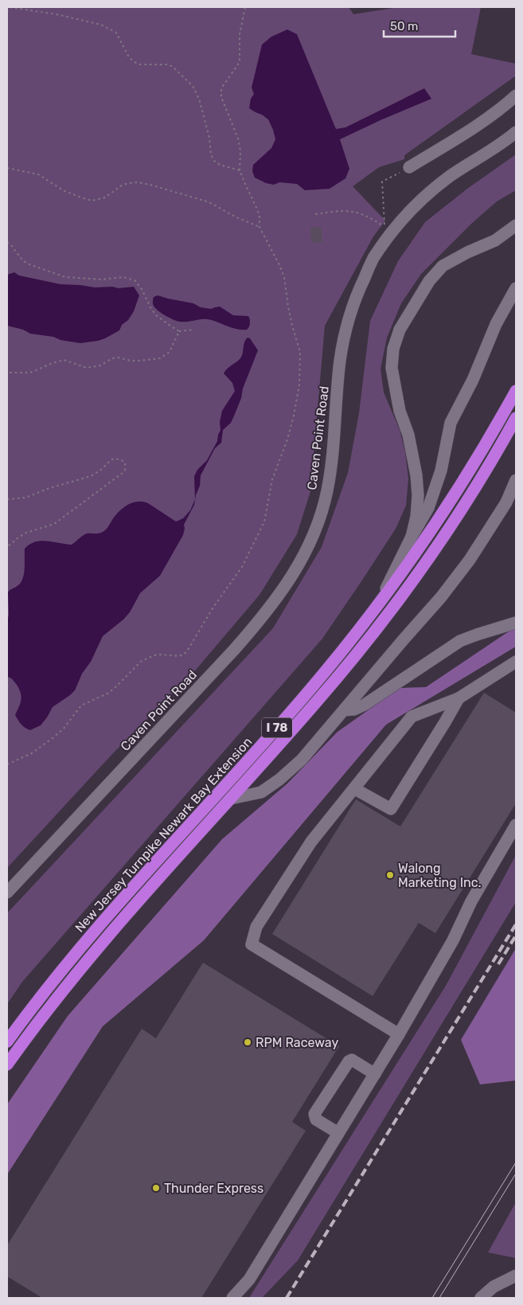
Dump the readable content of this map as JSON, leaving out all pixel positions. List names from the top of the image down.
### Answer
{
  "streets": {
    "highway": ["I 78", "New Jersey Turnpike Newark Bay Extension"],
    "street": ["Caven Point Road"]
  },
  "places": ["Walong Marketing Inc.", "RPM Raceway", "Thunder Express"],
  "scale_bar": "50 m"
}
